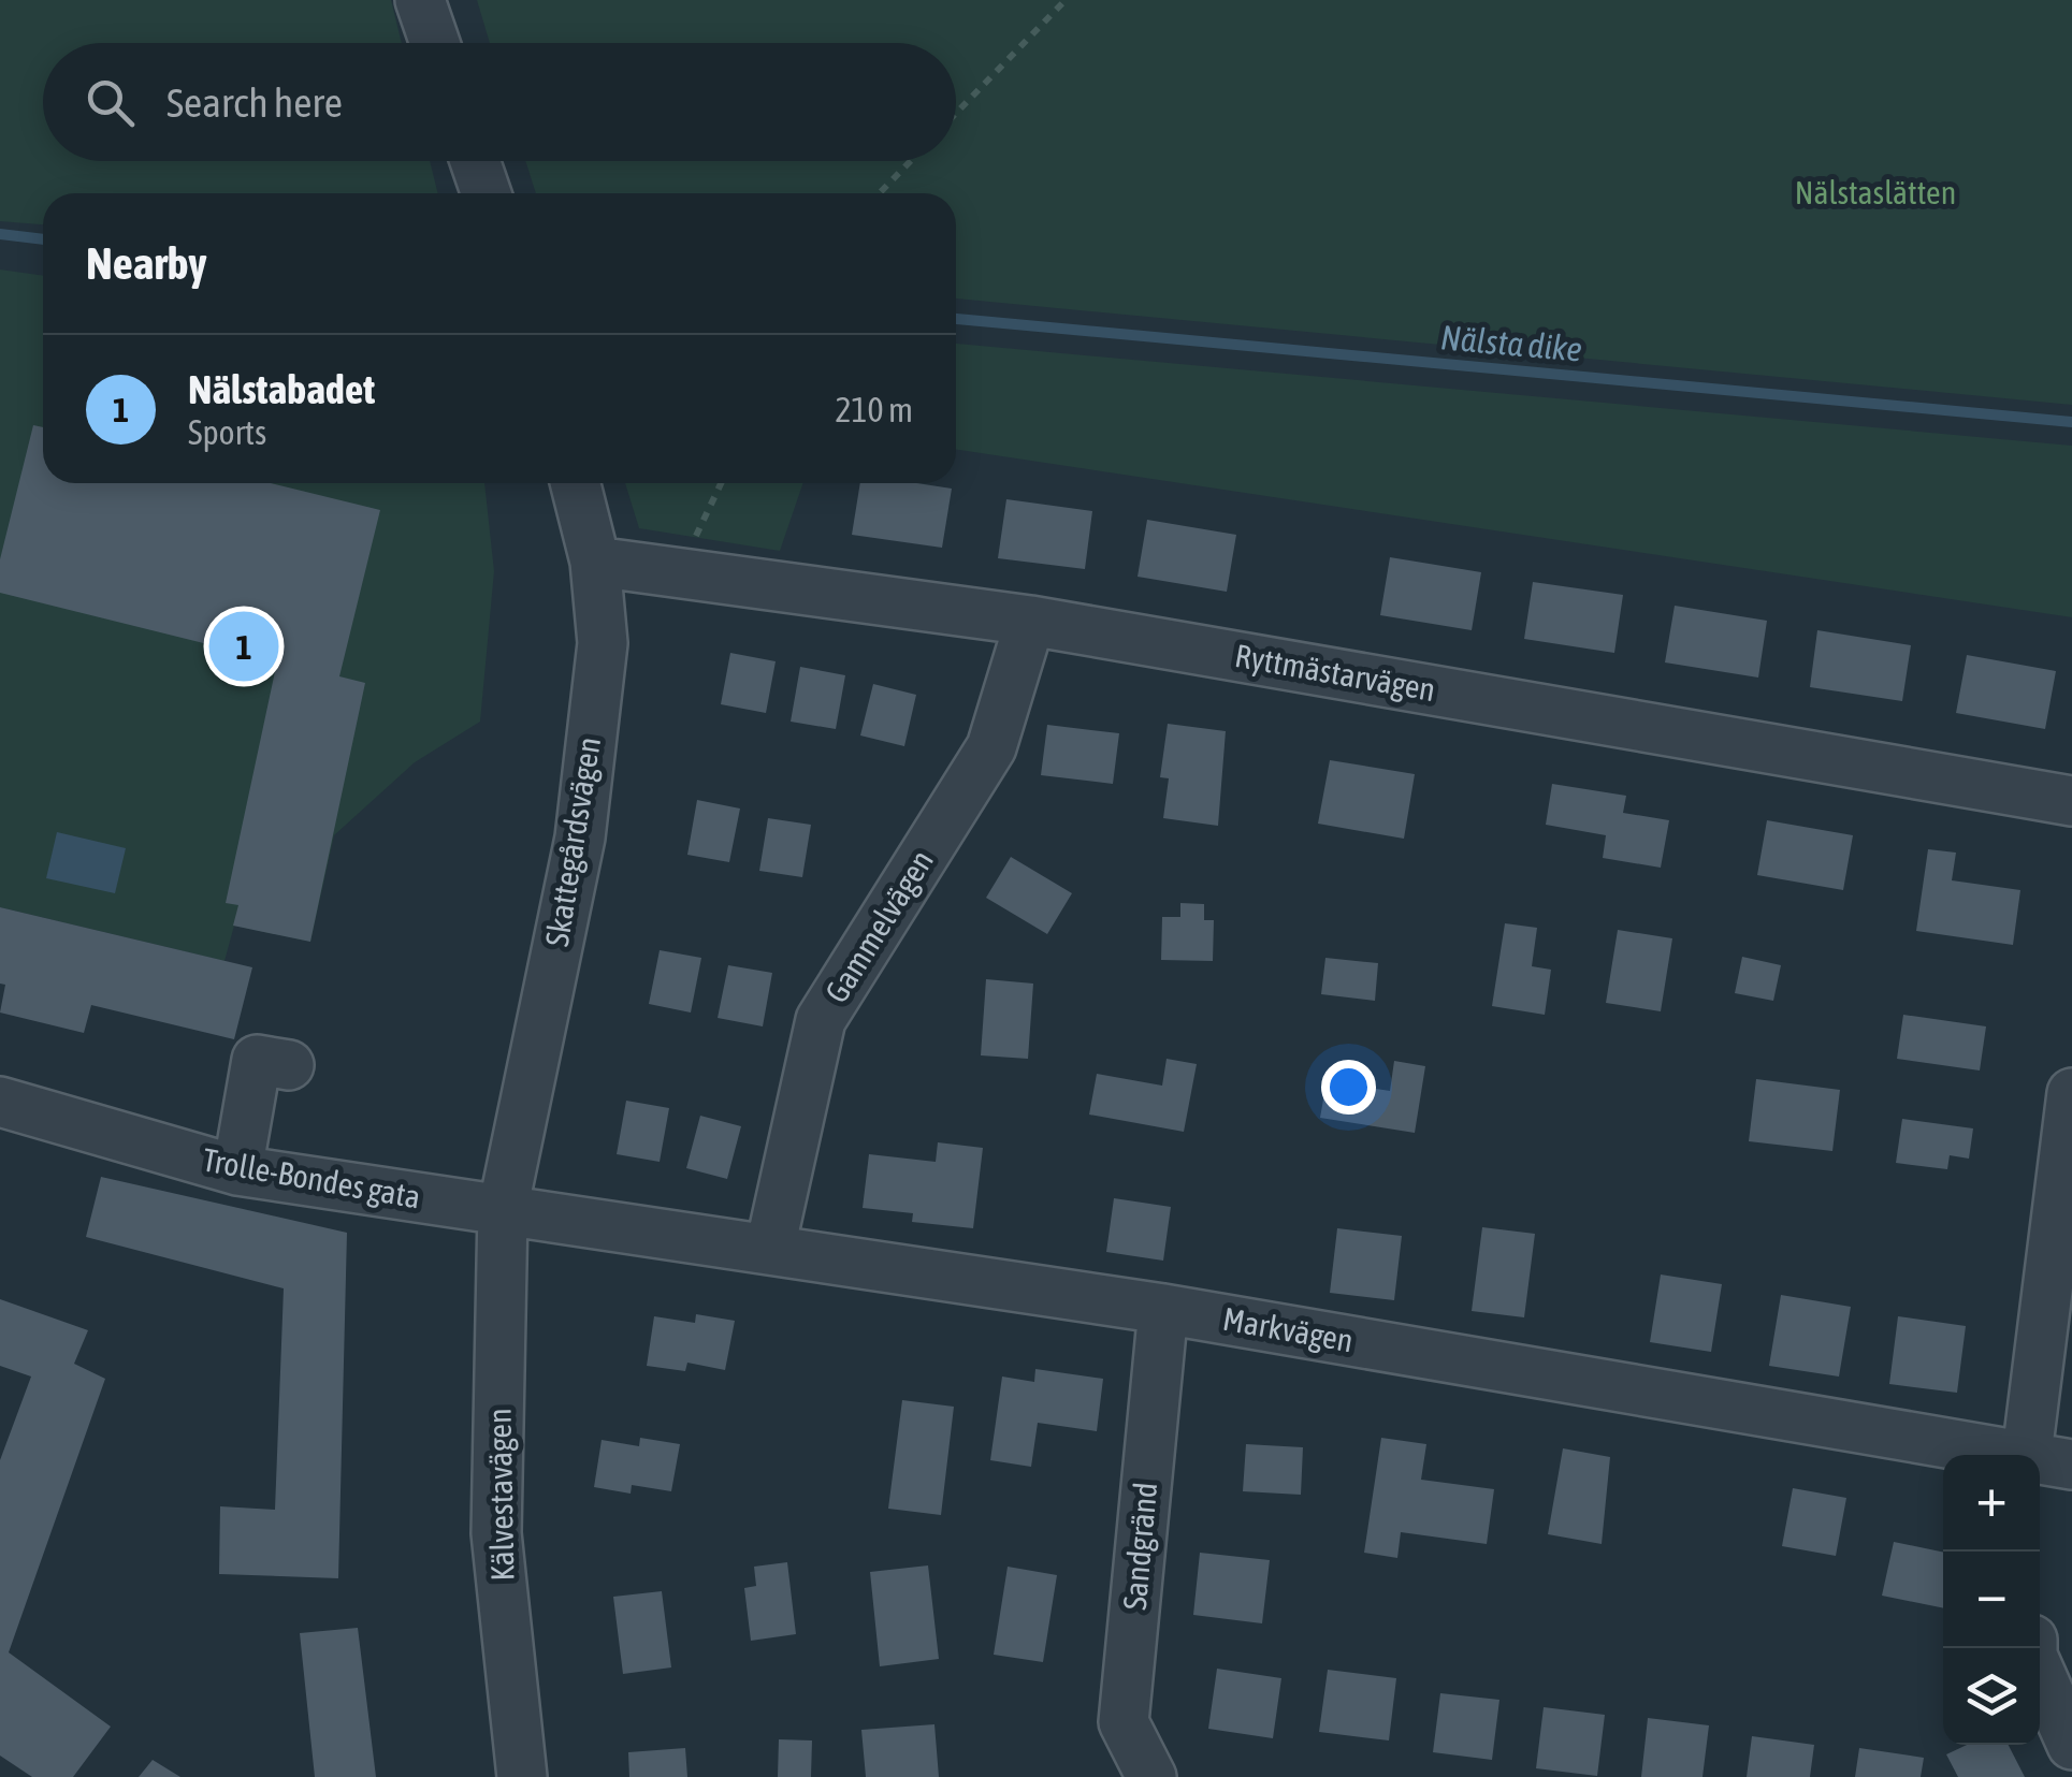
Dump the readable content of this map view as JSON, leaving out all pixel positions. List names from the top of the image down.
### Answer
{
  "streets": {
    "street": [
      "Ryttmästarvägen",
      "Skattegårdsvägen",
      "Gammelvägen",
      "Trolle-Bondes gata",
      "Markvägen",
      "Kälvestavägen",
      "Sandgränd"
    ]
  },
  "crossings": [
    ["Ryttmästarvägen", "Skattegårdsvägen"],
    ["Ryttmästarvägen", "Gammelvägen"],
    ["Skattegårdsvägen", "Trolle-Bondes gata"],
    ["Skattegårdsvägen", "Markvägen"],
    ["Skattegårdsvägen", "Kälvestavägen"],
    ["Gammelvägen", "Markvägen"],
    ["Trolle-Bondes gata", "Markvägen"],
    ["Trolle-Bondes gata", "Kälvestavägen"],
    ["Markvägen", "Kälvestavägen"],
    ["Markvägen", "Sandgränd"]
  ],
  "water": ["Nälsta dike"],
  "parks": ["Nälstaslätten"],
  "page": {
    "search": "Search here",
    "heading": "Nearby",
    "list": [
      {
        "mark": "1",
        "name": "Nälstabadet",
        "note": "Sports",
        "value": "210 m"
      }
    ],
    "pins": "1",
    "map_buttons": ["+", "−"]
  }
}
